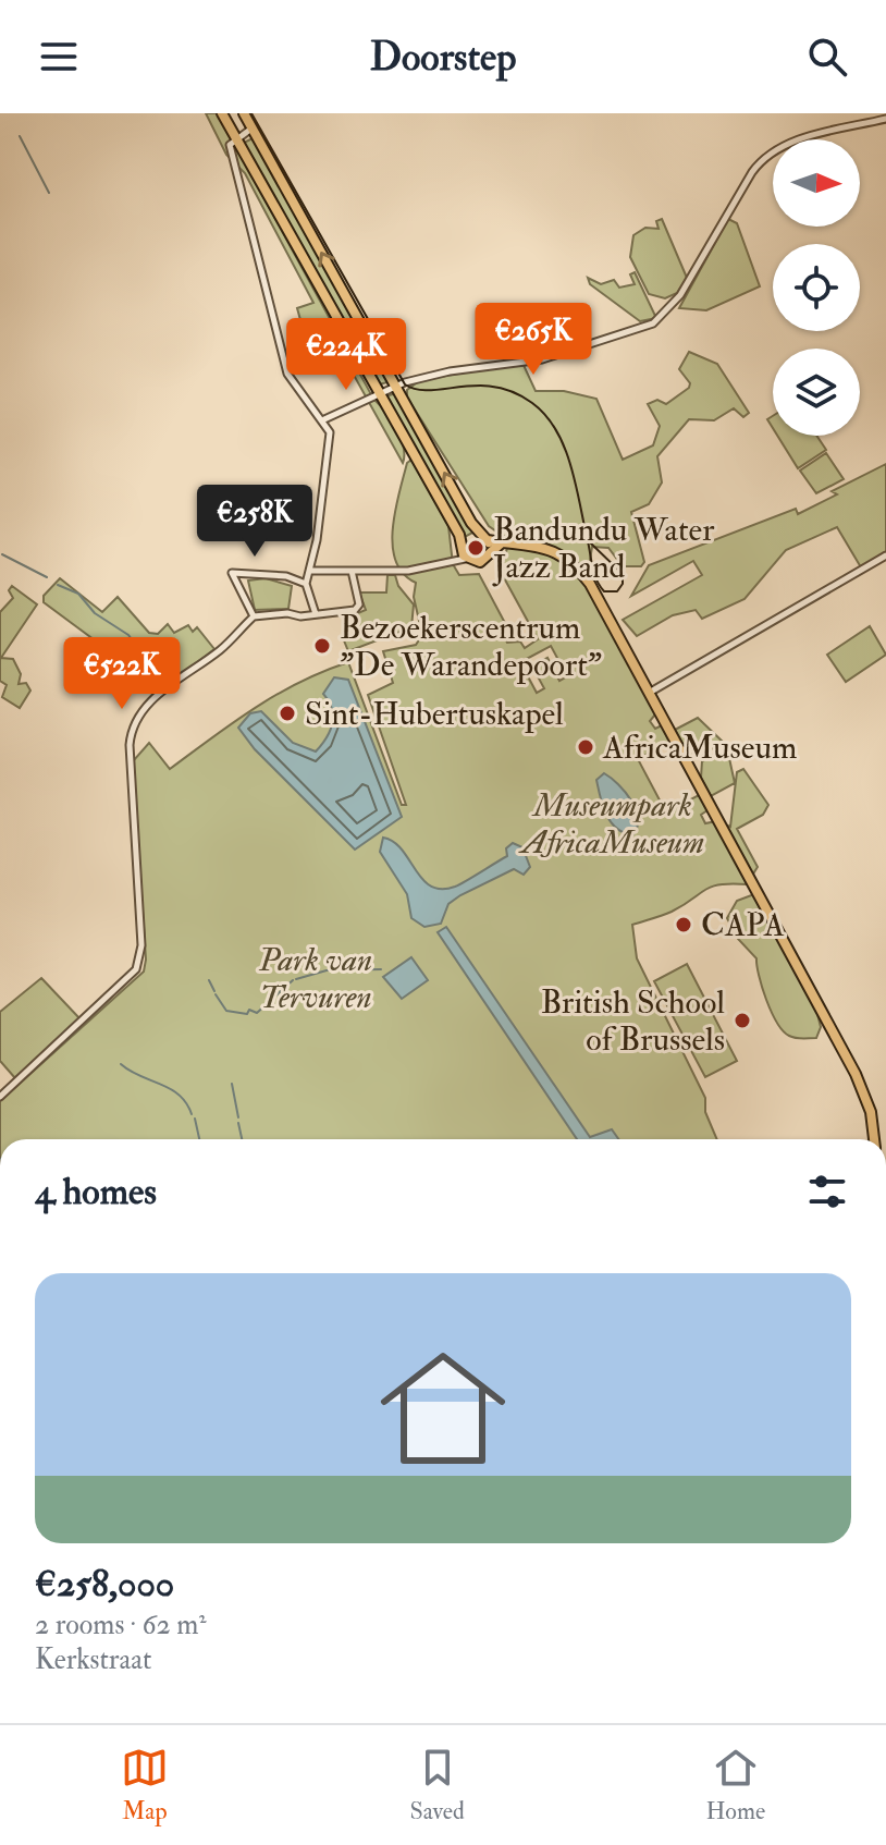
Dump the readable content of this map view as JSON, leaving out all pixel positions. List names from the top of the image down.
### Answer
{
  "parks": ["Museumpark AfricaMuseum", "Park van Tervuren"],
  "places": [
    "Bandundu Water Jazz Band",
    "Bezoekerscentrum \"De Warandepoort\"",
    "Sint-Hubertuskapel",
    "AfricaMuseum",
    "CAPA",
    "British School of Brussels"
  ],
  "north": "right",
  "page": {
    "header": "Doorstep",
    "price": [
      "€265K",
      "€224K",
      "€258K",
      "€522K"
    ],
    "heading": "4 homes",
    "list": [
      {
        "name": "€258,000",
        "note": "2 rooms · 62 m² · Kerkstraat"
      }
    ],
    "tabs": ["Map", "Saved", "Home"]
  }
}
